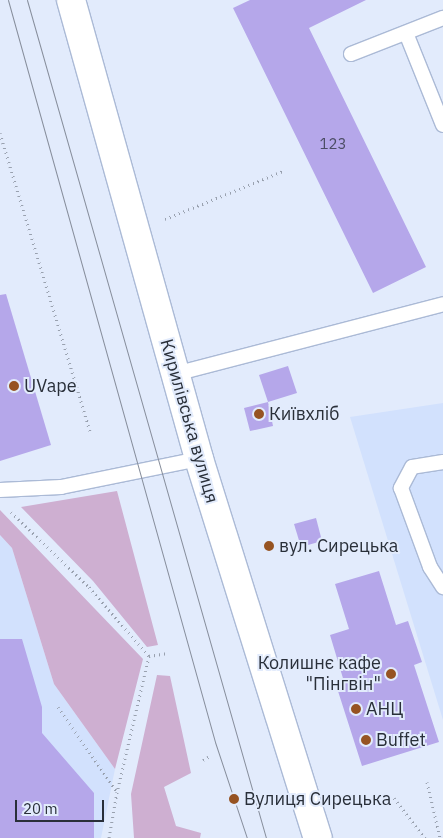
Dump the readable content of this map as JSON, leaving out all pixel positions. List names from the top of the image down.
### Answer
{
  "streets": {
    "main road": ["Кирилівська вулиця"]
  },
  "places": [
    "UVape",
    "Київхліб",
    "вул. Сирецька",
    "Колишнє кафе \"Пінгвін\"",
    "АНЦ",
    "Buffet",
    "Вулиця Сирецька"
  ],
  "house_numbers": ["123"],
  "scale_bar": "20 m"
}
